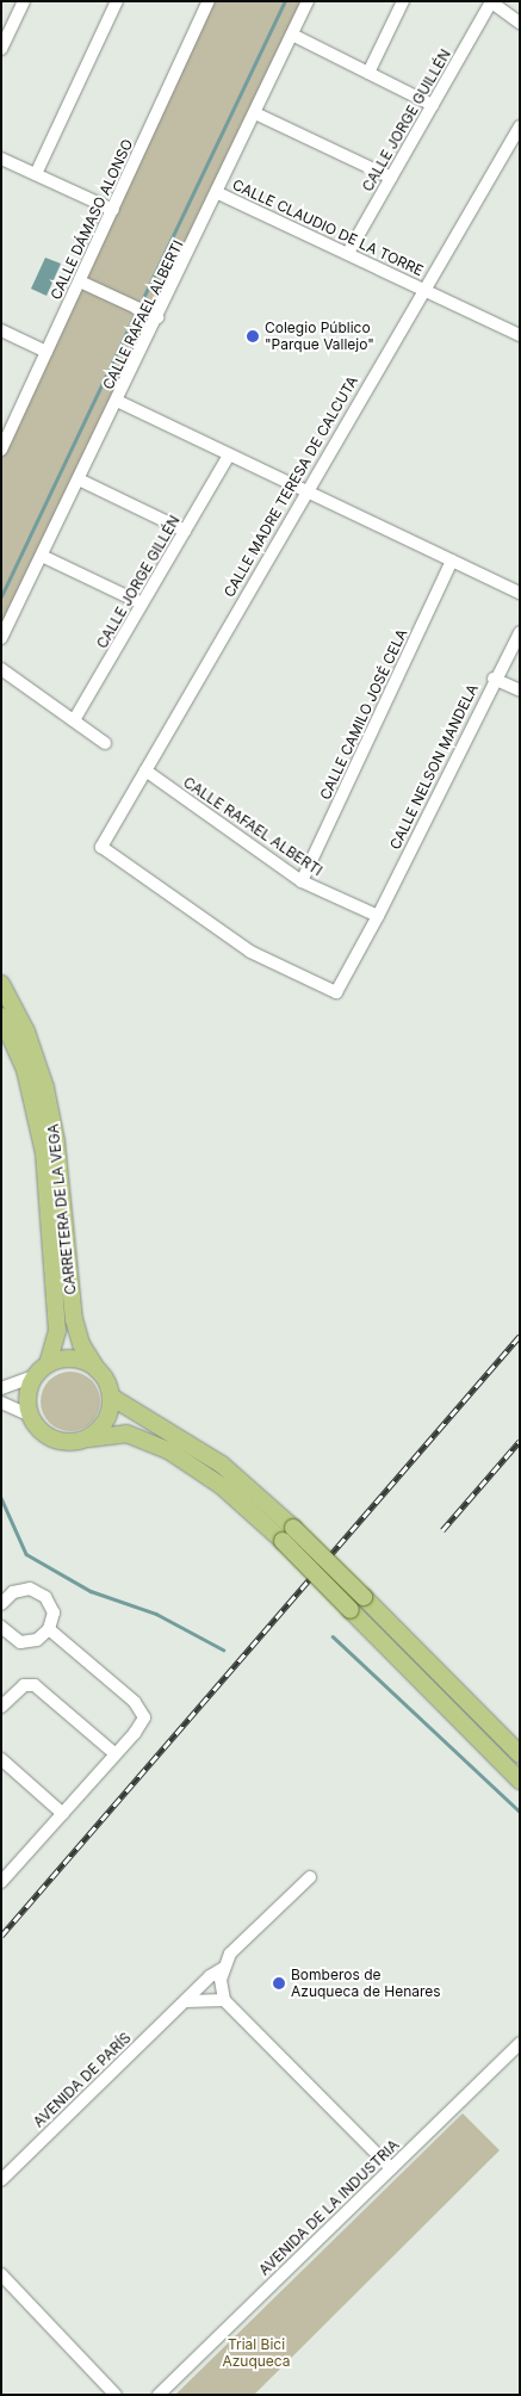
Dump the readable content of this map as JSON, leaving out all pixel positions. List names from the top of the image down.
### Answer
{
  "streets": {
    "main road": ["CARRETERA DE LA VEGA"],
    "street": [
      "CALLE JORGE GUILLÉN",
      "CALLE DÁMASO ALONSO",
      "CALLE CLAUDIO DE LA TORRE",
      "CALLE RAFAEL ALBERTI",
      "CALLE MADRE TERESA DE CALCUTA",
      "CALLE JORGE GILLÉN",
      "CALLE CAMILO JOSÉ CELA",
      "CALLE NELSON MANDELA",
      "AVENIDA DE PARÍS",
      "AVENIDA DE LA INDUSTRIA"
    ]
  },
  "crossings": [
    ["CALLE JORGE GUILLÉN", "CALLE CLAUDIO DE LA TORRE"],
    ["CALLE CLAUDIO DE LA TORRE", "CALLE RAFAEL ALBERTI"],
    ["CALLE CLAUDIO DE LA TORRE", "CALLE MADRE TERESA DE CALCUTA"],
    ["CALLE RAFAEL ALBERTI", "CALLE MADRE TERESA DE CALCUTA"],
    ["CALLE RAFAEL ALBERTI", "CALLE CAMILO JOSÉ CELA"],
    ["CALLE RAFAEL ALBERTI", "CALLE NELSON MANDELA"],
    ["CALLE MADRE TERESA DE CALCUTA", "CALLE NELSON MANDELA"]
  ],
  "parks": ["Trial Bici Azuqueca"],
  "places": ["Colegio Público \"Parque Vallejo\"", "Bomberos de Azuqueca de Henares"]
}
